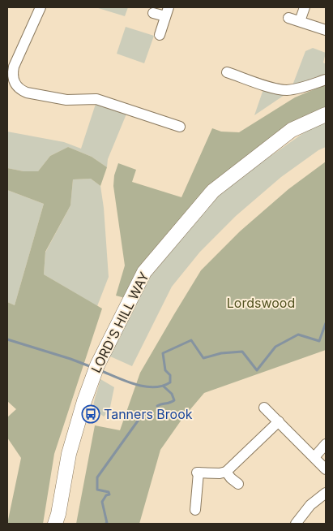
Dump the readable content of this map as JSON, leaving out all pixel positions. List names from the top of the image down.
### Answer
{
  "streets": {
    "street": ["LORD'S HILL WAY"]
  },
  "parks": ["Lordswood"],
  "places": {
    "bus stop": ["Tanners Brook"]
  }
}
